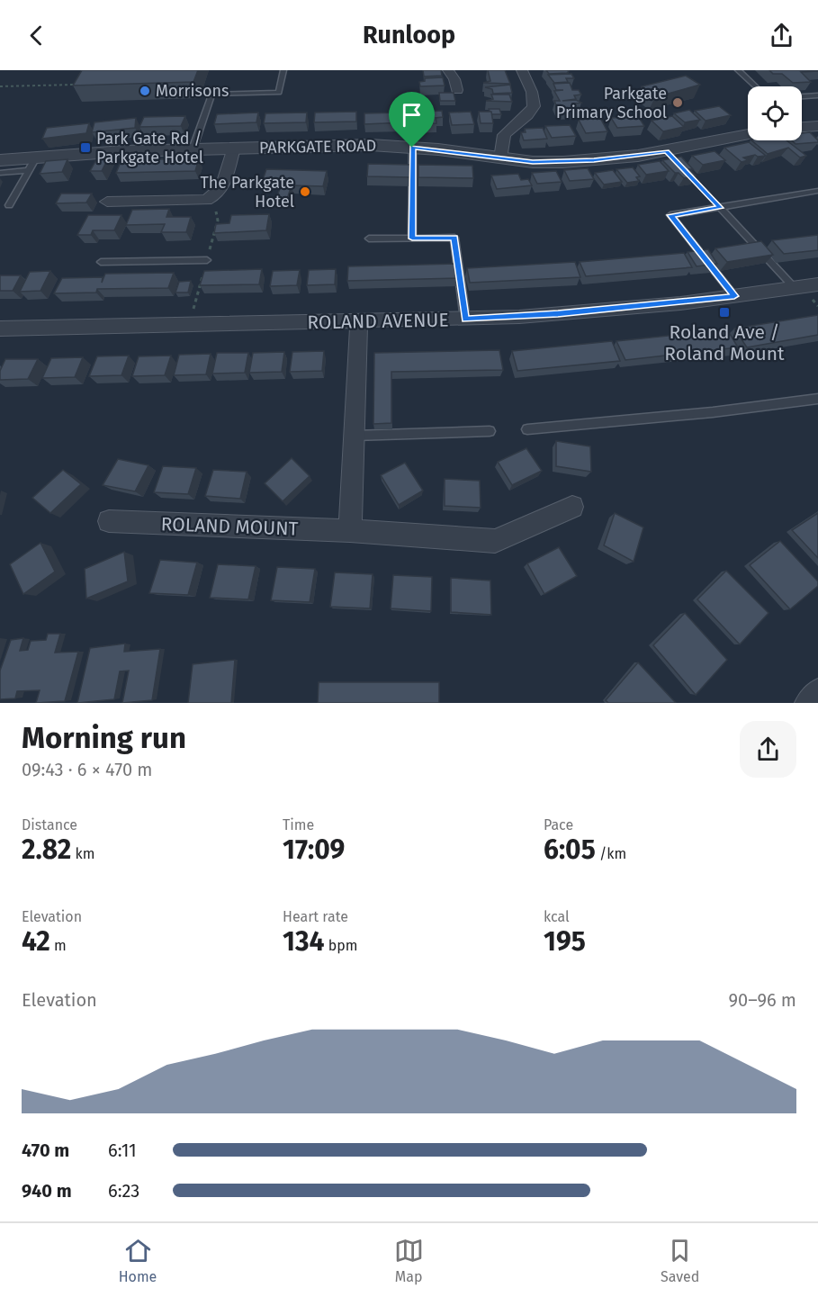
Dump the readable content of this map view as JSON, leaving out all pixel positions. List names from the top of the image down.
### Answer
{
  "streets": {
    "street": ["PARKGATE ROAD", "ROLAND AVENUE", "ROLAND MOUNT"]
  },
  "places": {
    "other": ["Morrisons", "Parkgate Primary School", "The Parkgate Hotel"],
    "transit": ["Park Gate Rd / Parkgate Hotel", "Roland Ave / Roland Mount"]
  },
  "page": {
    "header": "Runloop",
    "heading": ["Morning run", "09:43 · 6 × 470 m"],
    "stats": [
      ["Distance", "2.82 km"],
      ["Time", "17:09"],
      ["Pace", "6:05 /km"],
      ["Elevation", "42 m"],
      ["Heart rate", "134 bpm"],
      ["kcal", "195"]
    ],
    "chart": ["Elevation", "90–96 m"],
    "list": [
      {
        "name": "470 m",
        "note": "6:11"
      },
      {
        "name": "940 m",
        "note": "6:23"
      }
    ],
    "tabs": ["Home", "Map", "Saved"]
  }
}
